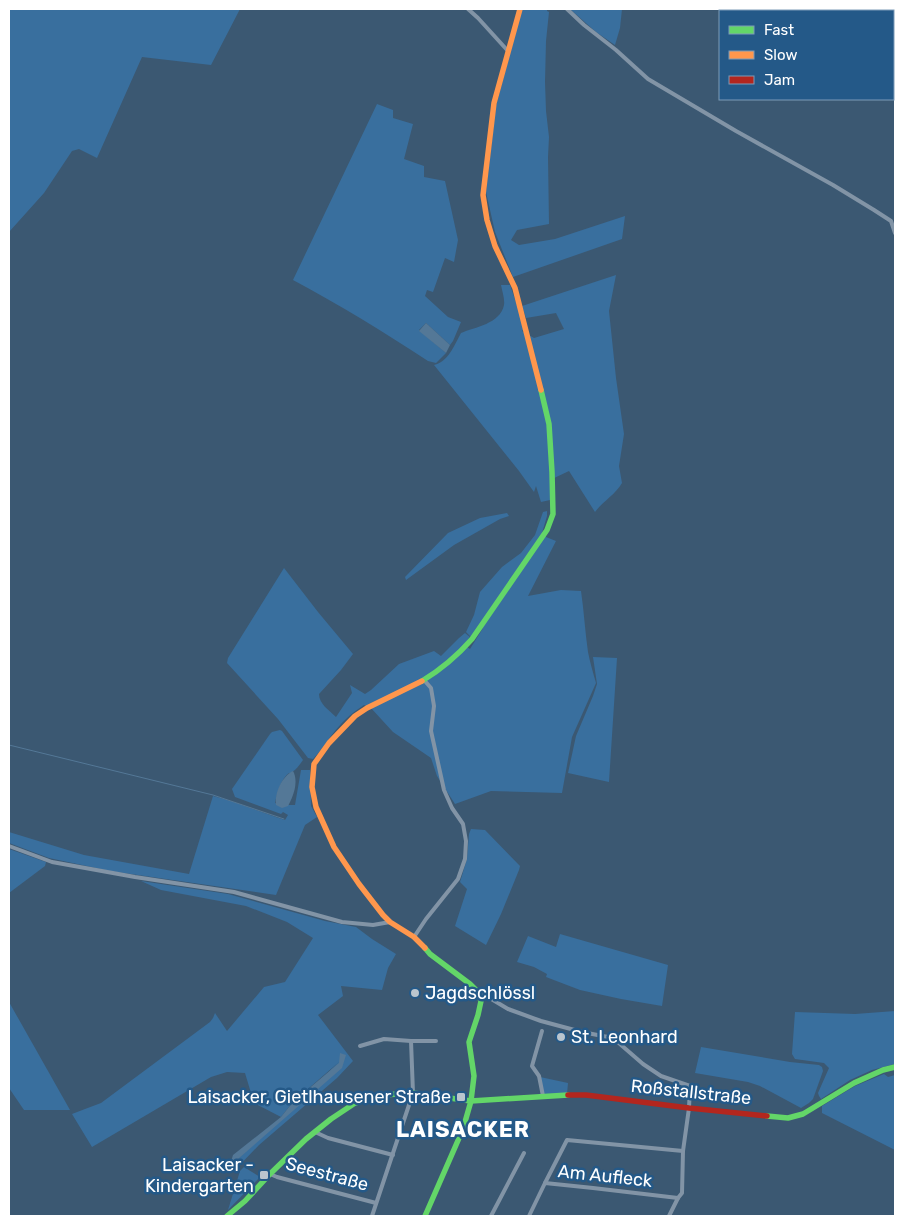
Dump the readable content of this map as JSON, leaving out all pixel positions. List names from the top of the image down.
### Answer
{
  "streets": {
    "street": ["Roßstallstraße", "Seestraße", "Am Aufleck"]
  },
  "crossings": [
    ["Roßstallstraße", "Seestraße"]
  ],
  "districts": ["LAISACKER"],
  "places": {
    "other": ["Jagdschlössl", "St. Leonhard"],
    "transit": ["Laisacker, Gietlhausener Straße", "Laisacker - Kindergarten"]
  },
  "legend": ["Fast", "Slow", "Jam"]
}
